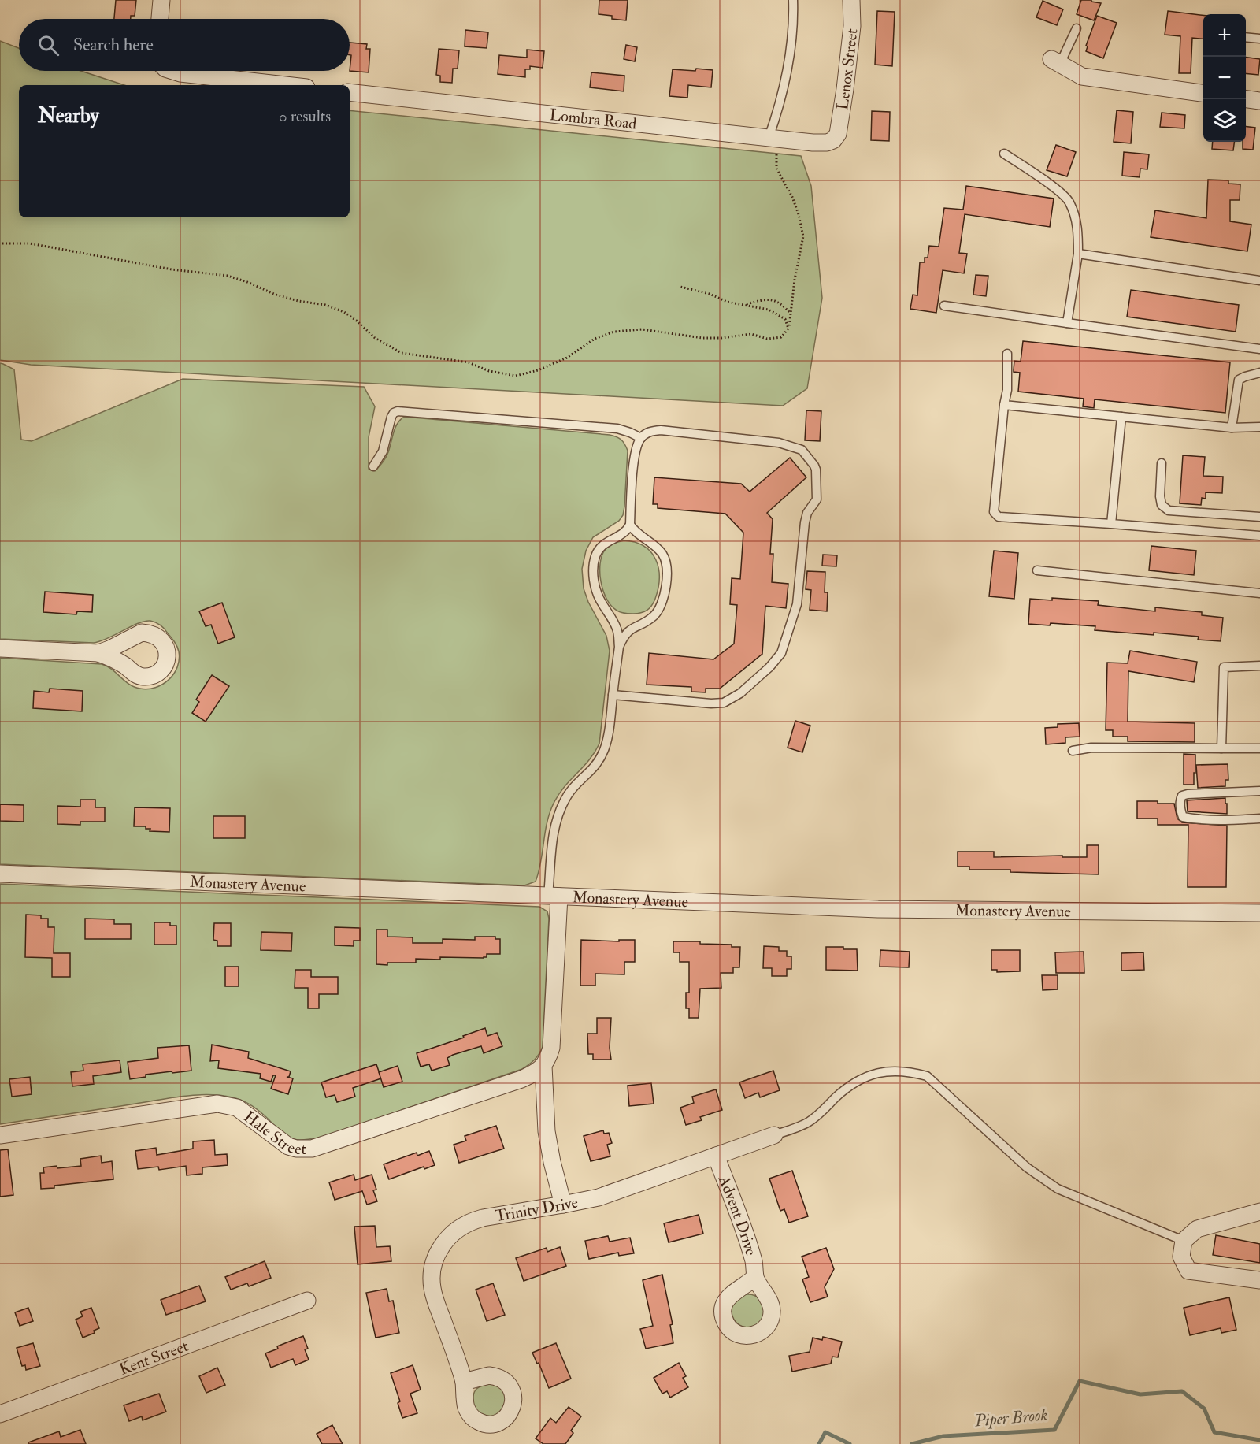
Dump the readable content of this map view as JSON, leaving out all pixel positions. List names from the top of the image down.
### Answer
{
  "streets": {
    "street": [
      "Lenox Street",
      "Lombra Road",
      "Monastery Avenue",
      "Hale Street",
      "Trinity Drive",
      "Advent Drive",
      "Kent Street"
    ]
  },
  "crossings": [
    ["Lenox Street", "Lombra Road"],
    ["Trinity Drive", "Advent Drive"]
  ],
  "water": ["Piper Brook"],
  "page": {
    "map_buttons": ["+", "−"],
    "search": "Search here",
    "heading": ["Nearby", "0 results"]
  }
}
